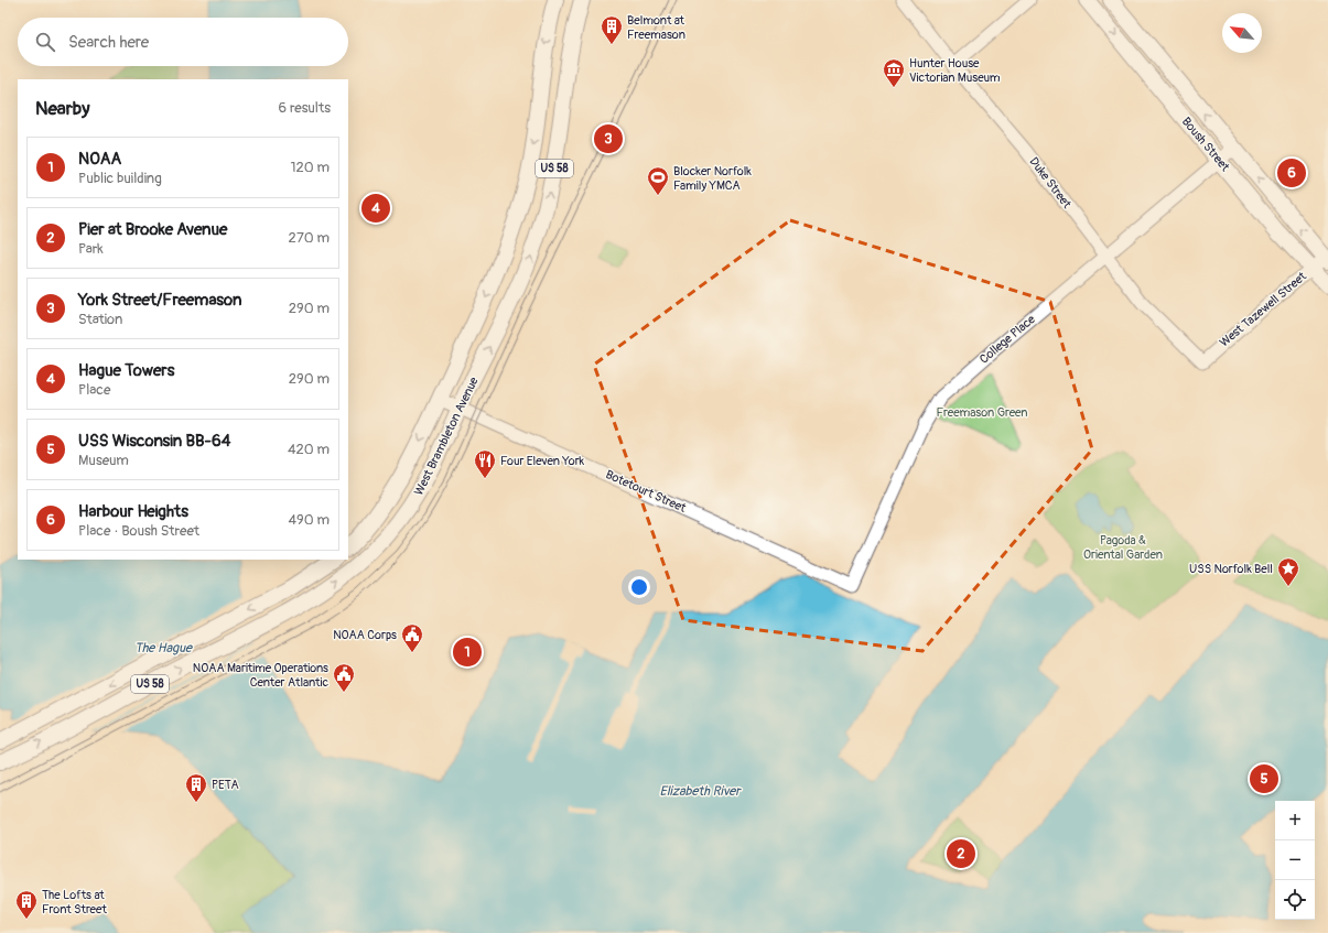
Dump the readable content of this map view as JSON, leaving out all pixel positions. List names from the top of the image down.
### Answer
{
  "streets": {
    "main road": ["Boush Street", "US 58", "West Brambleton Avenue"],
    "street": [
      "Duke Street",
      "West Tazewell Street",
      "College Place",
      "Botetourt Street"
    ]
  },
  "crossings": [
    ["Boush Street", "West Tazewell Street"],
    ["Boush Street", "College Place"],
    ["Duke Street", "West Tazewell Street"],
    ["Duke Street", "College Place"],
    ["College Place", "Botetourt Street"],
    ["West Brambleton Avenue", "Botetourt Street"]
  ],
  "water": ["The Hague", "Elizabeth River"],
  "parks": ["Freemason Green", "Pagoda & Oriental Garden"],
  "places": {
    "building": ["Belmont at Freemason", "PETA", "The Lofts at Front Street"],
    "museum": ["Hunter House Victorian Museum"],
    "sports": ["Blocker Norfolk Family YMCA"],
    "restaurant": ["Four Eleven York"],
    "place": ["USS Norfolk Bell"],
    "public building": ["NOAA Corps", "NOAA Maritime Operations Center Atlantic"]
  },
  "north": "top left",
  "page": {
    "search": "Search here",
    "heading": ["Nearby", "6 results"],
    "pins": [
      "3",
      "6",
      "4",
      "1",
      "5",
      "2"
    ],
    "list": [
      {
        "mark": "1",
        "name": "NOAA",
        "note": "Public building",
        "value": "120 m"
      },
      {
        "mark": "2",
        "name": "Pier at Brooke Avenue",
        "note": "Park",
        "value": "270 m"
      },
      {
        "mark": "3",
        "name": "York Street/Freemason",
        "note": "Station",
        "value": "290 m"
      },
      {
        "mark": "4",
        "name": "Hague Towers",
        "note": "Place",
        "value": "290 m"
      },
      {
        "mark": "5",
        "name": "USS Wisconsin BB-64",
        "note": "Museum",
        "value": "420 m"
      },
      {
        "mark": "6",
        "name": "Harbour Heights",
        "note": "Place · Boush Street",
        "value": "490 m"
      }
    ],
    "map_buttons": ["+", "−"]
  }
}
